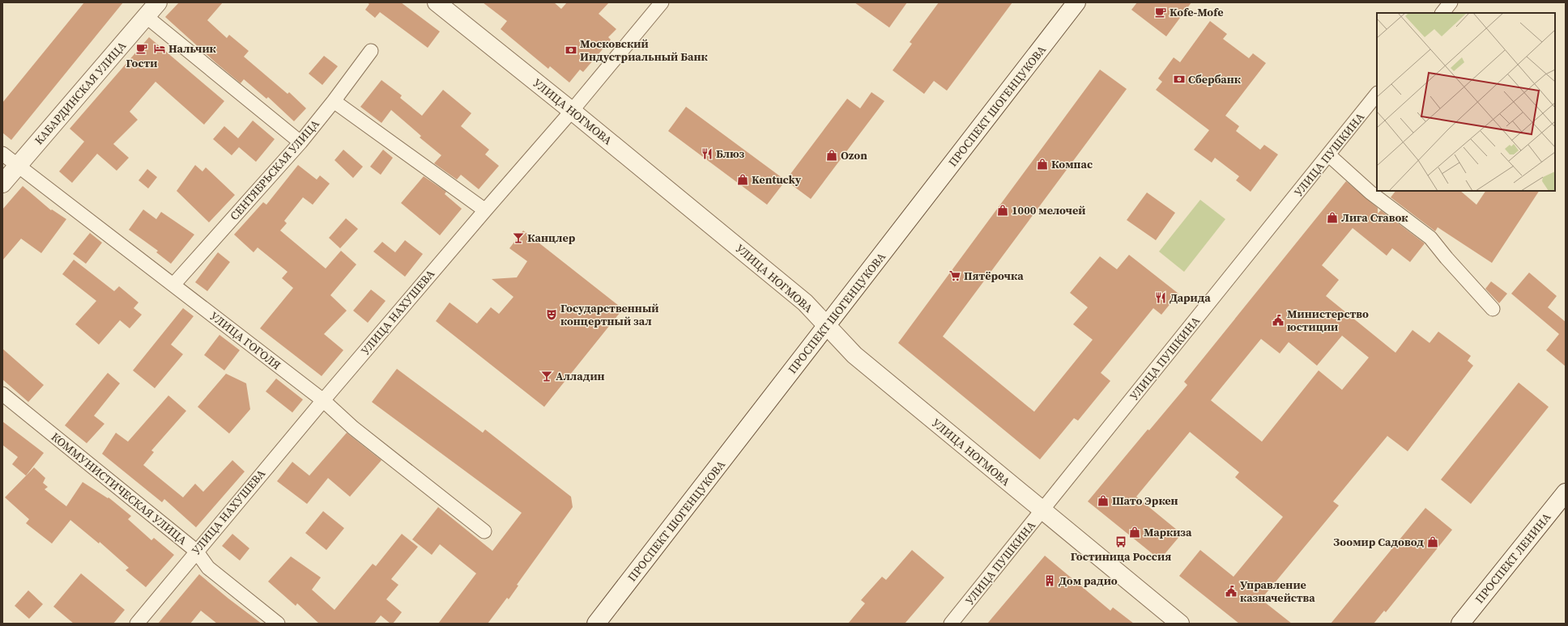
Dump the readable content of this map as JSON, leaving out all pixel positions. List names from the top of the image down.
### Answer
{
  "streets": {
    "street": [
      "КАБАРДИНСКАЯ УЛИЦА",
      "ПРОСПЕКТ ШОГЕНЦУКОВА",
      "УЛИЦА НОГМОВА",
      "УЛИЦА ПУШКИНА",
      "СЕНТЯБРЬСКАЯ УЛИЦА",
      "УЛИЦА НАХУШЕВА",
      "УЛИЦА ГОГОЛЯ",
      "КОММУНИСТИЧЕСКАЯ УЛИЦА",
      "ПРОСПЕКТ ЛЕНИНА"
    ]
  },
  "crossings": [
    ["КАБАРДИНСКАЯ УЛИЦА", "УЛИЦА ГОГОЛЯ"],
    ["ПРОСПЕКТ ШОГЕНЦУКОВА", "УЛИЦА НОГМОВА"],
    ["УЛИЦА НОГМОВА", "УЛИЦА ПУШКИНА"],
    ["УЛИЦА НОГМОВА", "УЛИЦА НАХУШЕВА"],
    ["СЕНТЯБРЬСКАЯ УЛИЦА", "УЛИЦА ГОГОЛЯ"],
    ["УЛИЦА НАХУШЕВА", "УЛИЦА ГОГОЛЯ"],
    ["УЛИЦА НАХУШЕВА", "КОММУНИСТИЧЕСКАЯ УЛИЦА"]
  ],
  "places": {
    "cafe": ["Kofe-Mofe", "Гости"],
    "hotel": ["Нальчик"],
    "bank": ["Московский Индустриальный Банк", "Сбербанк"],
    "restaurant": ["Блюз", "Дарида"],
    "shop": [
      "Ozon",
      "Компас",
      "Kentucky",
      "1000 мелочей",
      "Лига Ставок",
      "Шато Эркен",
      "Маркиза",
      "Зоомир Садовод"
    ],
    "bar": ["Канцлер", "Алладин"],
    "supermarket": ["Пятёрочка"],
    "theatre": ["Государственный концертный зал"],
    "public building": ["Министерство юстиции", "Управление казначейства"],
    "bus stop": ["Гостиница Россия"],
    "building": ["Дом радио"]
  }
}
